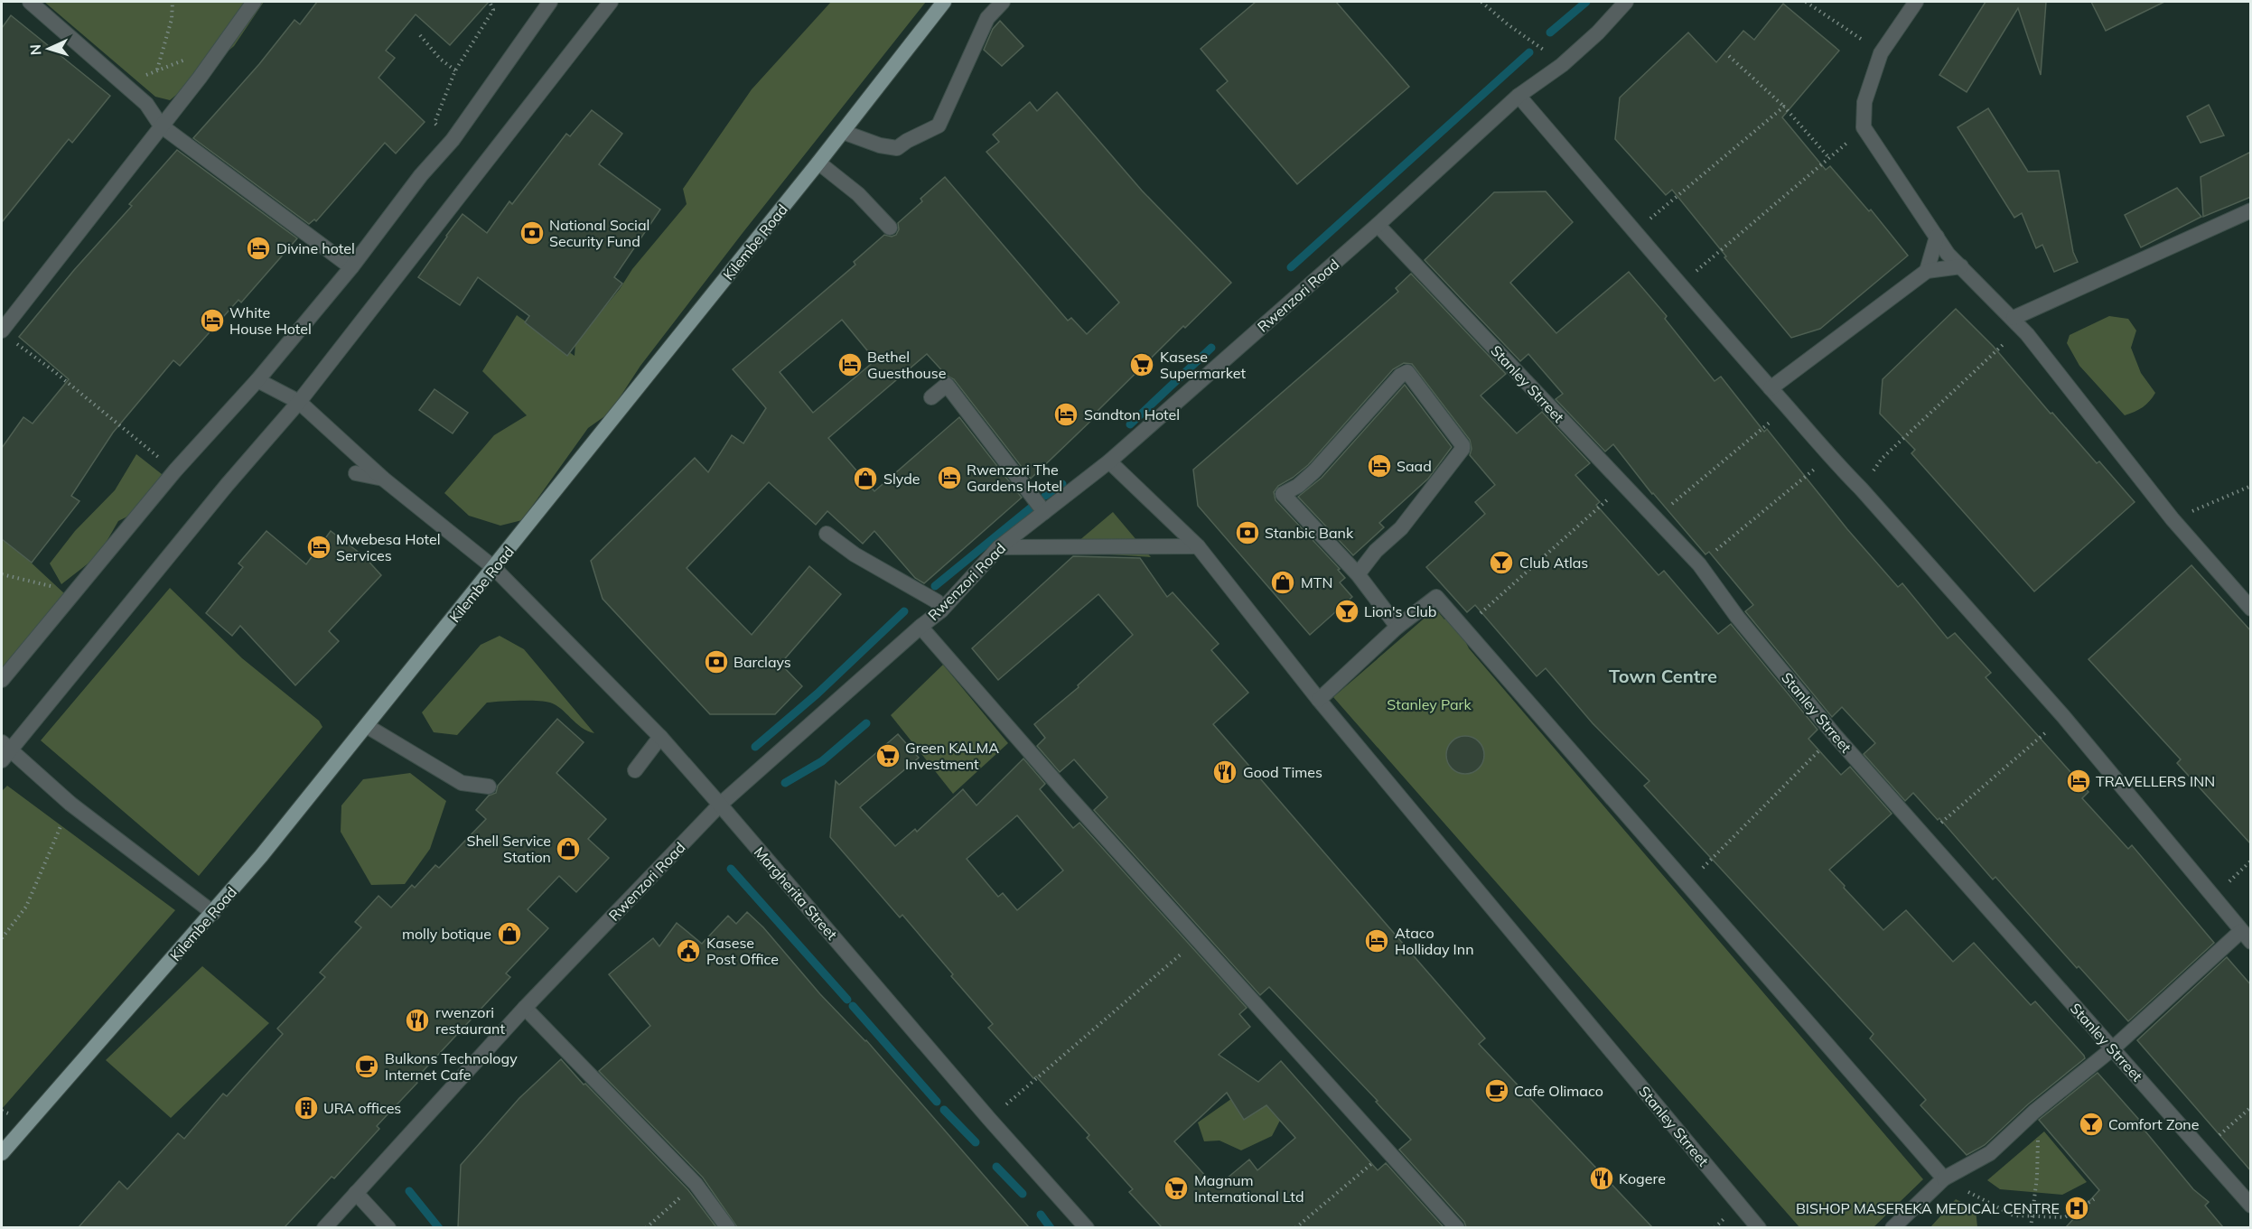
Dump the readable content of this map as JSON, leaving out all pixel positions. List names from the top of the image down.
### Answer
{
  "streets": {
    "main road": ["Kilembe Road"],
    "street": ["Rwenzori Road", "Stanley Strreet", "Margherita Street"]
  },
  "crossings": [
    ["Kilembe Road", "Margherita Street"],
    ["Rwenzori Road", "Stanley Strreet"],
    ["Rwenzori Road", "Margherita Street"]
  ],
  "districts": ["Town Centre"],
  "parks": ["Stanley Park"],
  "places": {
    "bank": ["National Social Security Fund", "Stanbic Bank", "Barclays"],
    "hotel": [
      "Divine hotel",
      "White House Hotel",
      "Bethel Guesthouse",
      "Sandton Hotel",
      "Saad",
      "Rwenzori The Gardens Hotel",
      "Mwebesa Hotel Services",
      "TRAVELLERS INN",
      "Ataco Holliday Inn"
    ],
    "supermarket": ["Kasese Supermarket", "Green KALMA Investment", "Magnum International Ltd"],
    "shop": [
      "Slyde",
      "MTN",
      "Shell Service Station",
      "molly botique"
    ],
    "bar": ["Club Atlas", "Lion's Club", "Comfort Zone"],
    "restaurant": ["Good Times", "rwenzori restaurant", "Kogere"],
    "public building": ["Kasese Post Office"],
    "cafe": ["Bulkons Technology Internet Cafe", "Cafe Olimaco"],
    "building": ["URA offices"],
    "hospital": ["BISHOP MASEREKA MEDICAL CENTRE"]
  },
  "north": "left"
}
